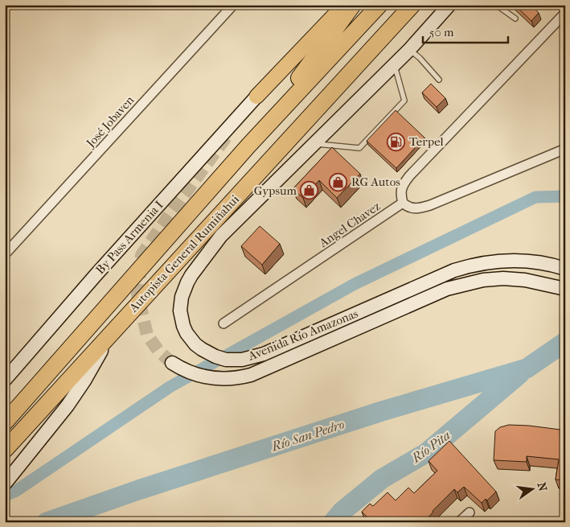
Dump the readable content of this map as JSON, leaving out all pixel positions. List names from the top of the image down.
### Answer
{
  "streets": {
    "highway": ["Autopista General Rumiñahui"],
    "main road": ["By Pass Armenia I", "Avenida Río Amazonas"],
    "street": ["José Jobaven", "Angel Chavez"]
  },
  "water": ["Río San Pedro", "Río Pita"],
  "places": {
    "fuel station": ["Terpel"],
    "shop": ["RG Autos", "Gypsum"]
  },
  "scale_bar": "50 m",
  "north": "right"
}
